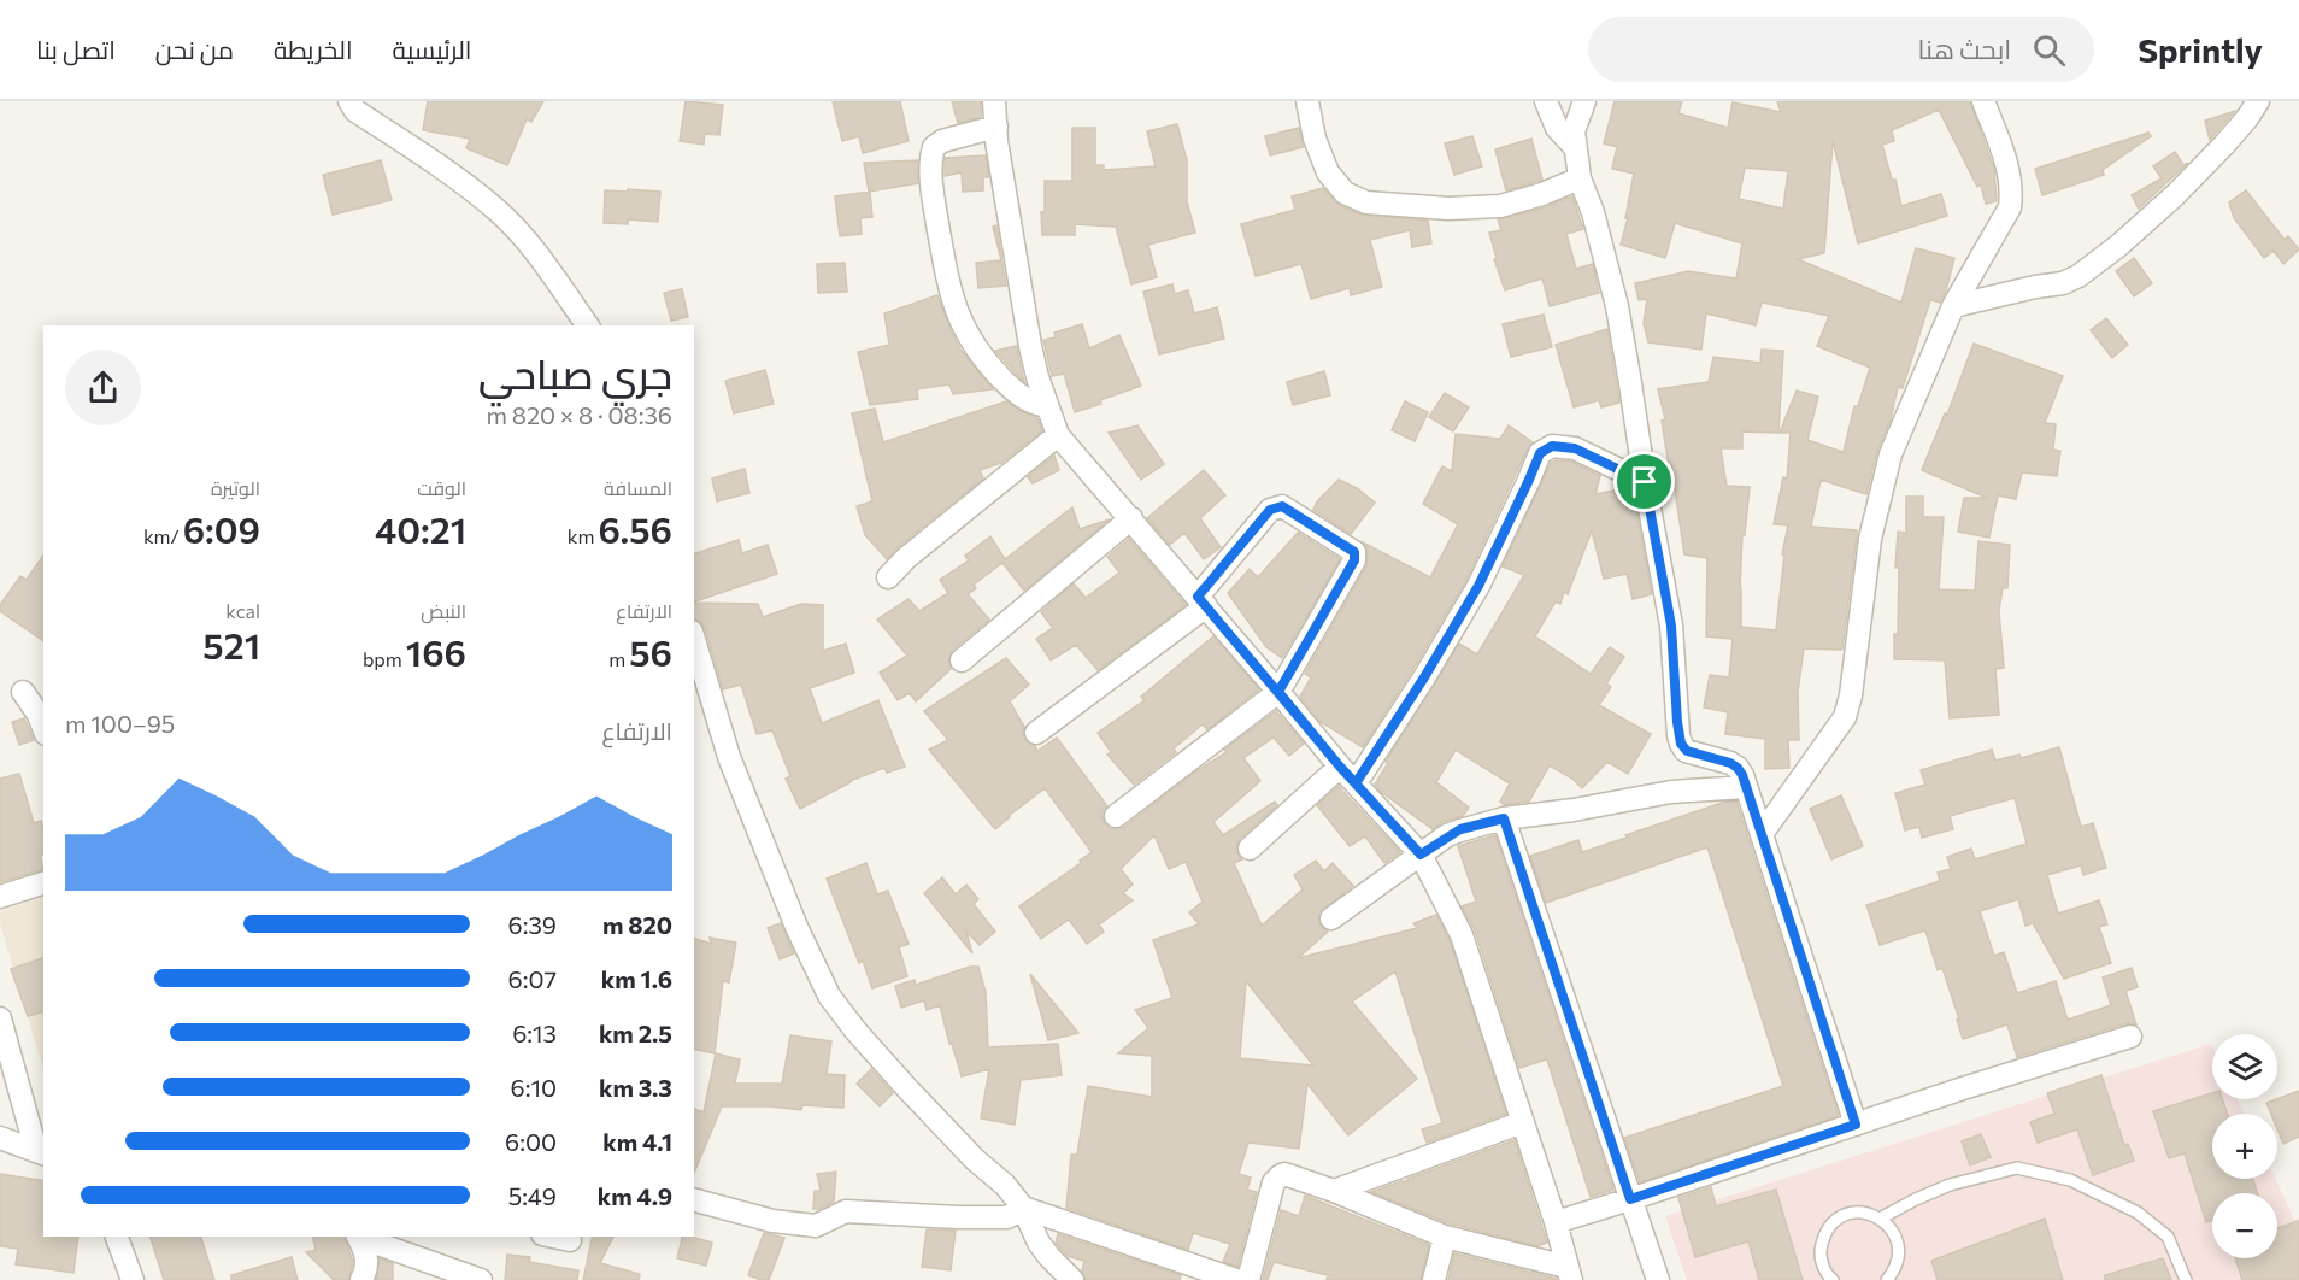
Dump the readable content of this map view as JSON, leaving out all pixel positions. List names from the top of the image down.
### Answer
{
  "page": {
    "header": "Sprintly",
    "search": "ابحث هنا",
    "nav": [
      "الرئيسية",
      "الخريطة",
      "من نحن",
      "اتصل بنا"
    ],
    "heading": ["جري صباحي", "08:36 · 8 × 820 m"],
    "stats": [
      ["المسافة", "6.56 km"],
      ["الوقت", "40:21"],
      ["الوتيرة", "6:09 /km"],
      ["الارتفاع", "56 m"],
      ["النبض", "166 bpm"],
      ["kcal", "521"]
    ],
    "chart": ["الارتفاع", "95–100 m"],
    "list": [
      {
        "name": "820 m",
        "note": "6:39"
      },
      {
        "name": "1.6 km",
        "note": "6:07"
      },
      {
        "name": "2.5 km",
        "note": "6:13"
      },
      {
        "name": "3.3 km",
        "note": "6:10"
      },
      {
        "name": "4.1 km",
        "note": "6:00"
      },
      {
        "name": "4.9 km",
        "note": "5:49"
      }
    ],
    "map_buttons": ["+", "−"]
  }
}
